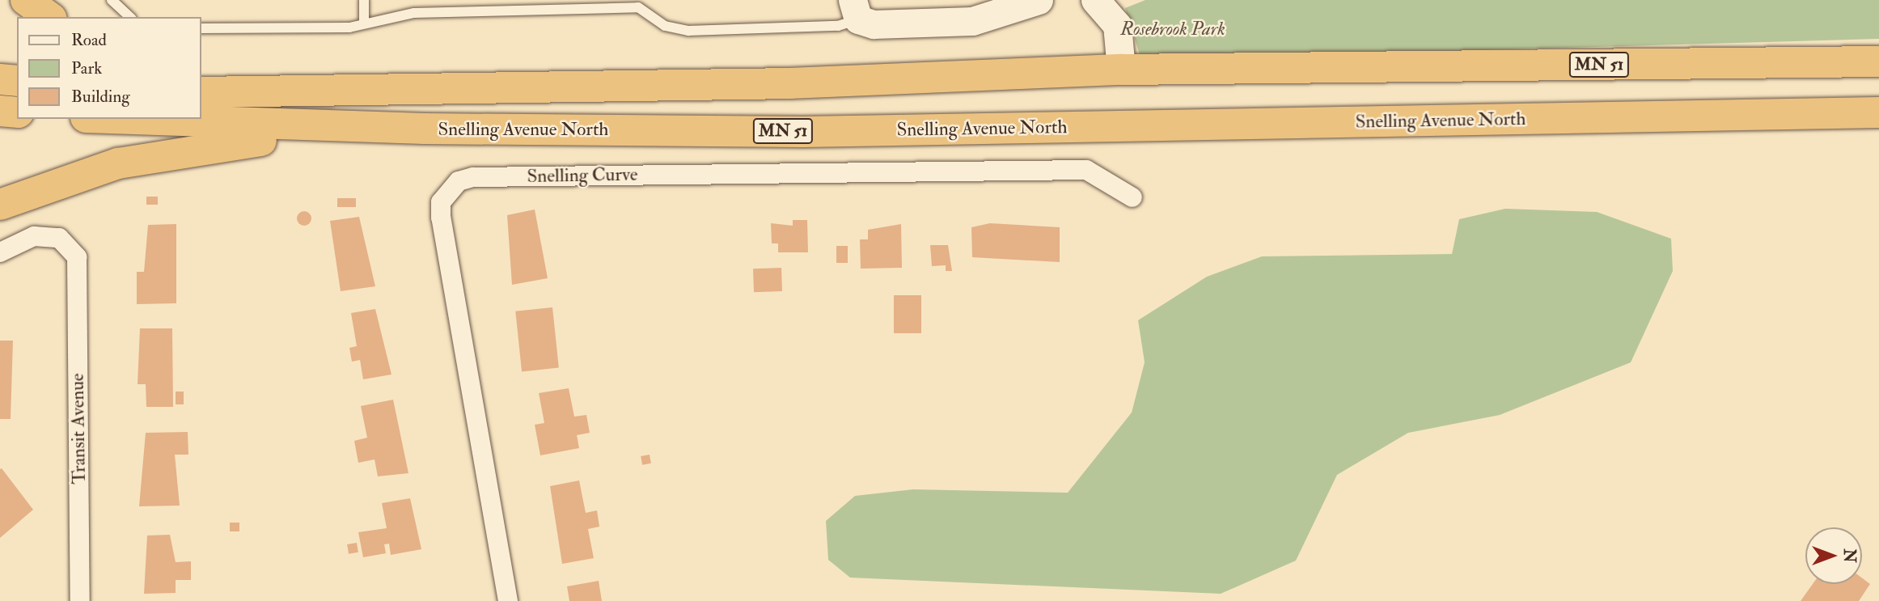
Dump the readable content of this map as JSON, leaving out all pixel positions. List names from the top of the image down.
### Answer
{
  "streets": {
    "highway": ["MN 51", "Snelling Avenue North"],
    "street": ["Snelling Curve", "Transit Avenue"]
  },
  "parks": ["Rosebrook Park"],
  "legend": ["Road", "Park", "Building"],
  "north": "right"
}
